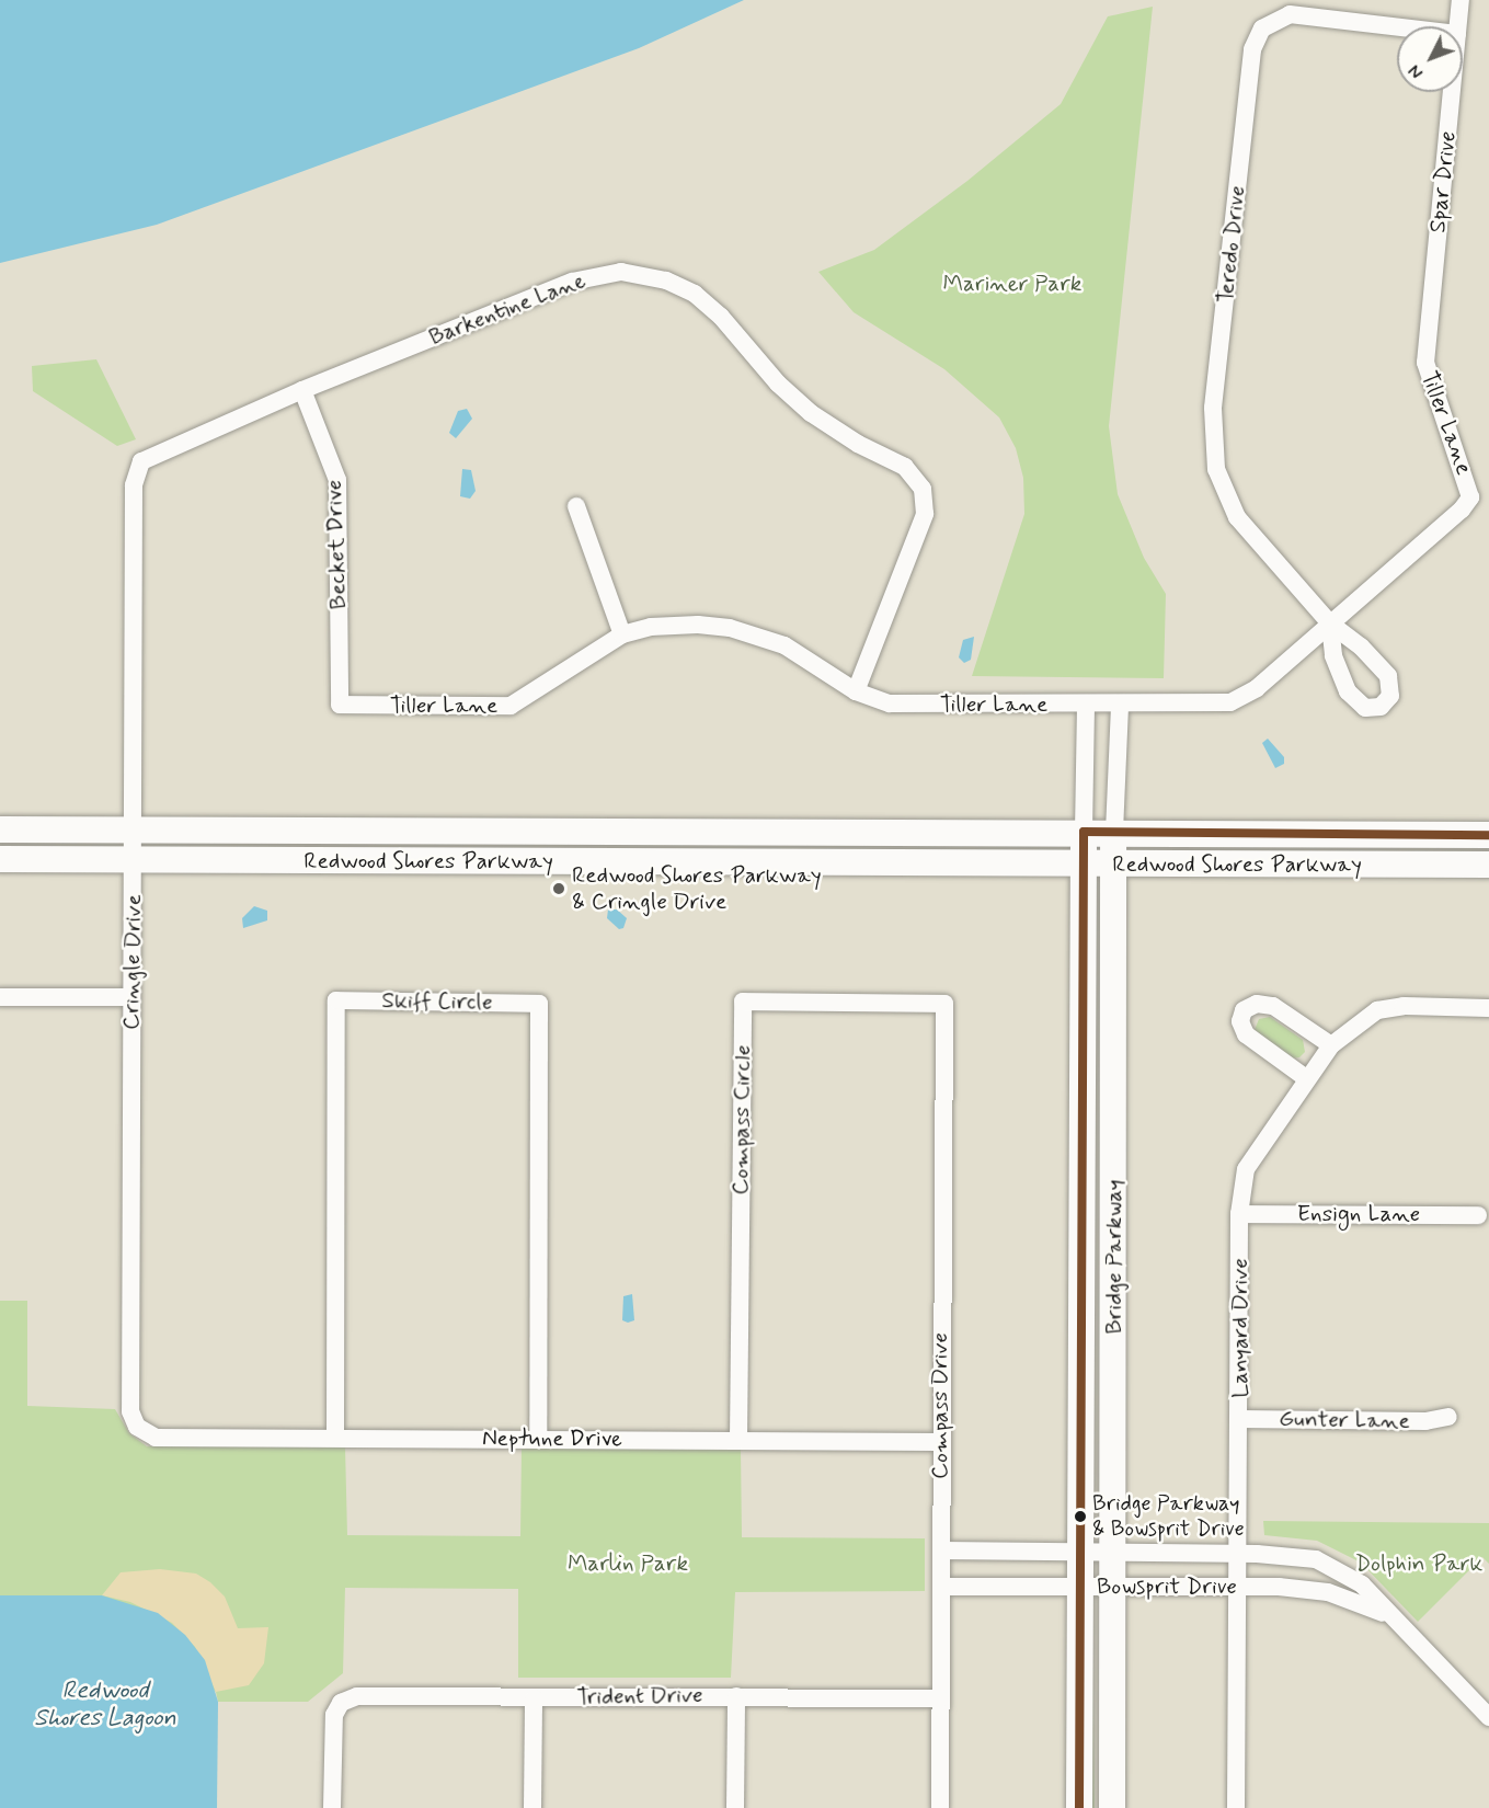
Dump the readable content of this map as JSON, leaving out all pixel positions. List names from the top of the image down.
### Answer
{
  "streets": {
    "main road": ["Redwood Shores Parkway", "Bridge Parkway"],
    "street": [
      "Spar Drive",
      "Teredo Drive",
      "Barkentine Lane",
      "Tiller Lane",
      "Becket Drive",
      "Cringle Drive",
      "Skiff Circle",
      "Compass Circle",
      "Ensign Lane",
      "Lanyard Drive",
      "Compass Drive",
      "Gunter Lane",
      "Neptune Drive",
      "Bowsprit Drive",
      "Trident Drive"
    ]
  },
  "crossings": [
    ["Spar Drive", "Tiller Lane"],
    ["Teredo Drive", "Tiller Lane"],
    ["Barkentine Lane", "Tiller Lane"],
    ["Barkentine Lane", "Becket Drive"],
    ["Barkentine Lane", "Cringle Drive"],
    ["Tiller Lane", "Becket Drive"],
    ["Tiller Lane", "Bridge Parkway"],
    ["Redwood Shores Parkway", "Cringle Drive"],
    ["Redwood Shores Parkway", "Bridge Parkway"],
    ["Cringle Drive", "Neptune Drive"],
    ["Skiff Circle", "Neptune Drive"],
    ["Compass Circle", "Compass Drive"],
    ["Compass Circle", "Neptune Drive"],
    ["Ensign Lane", "Lanyard Drive"],
    ["Bridge Parkway", "Bowsprit Drive"],
    ["Lanyard Drive", "Gunter Lane"],
    ["Lanyard Drive", "Bowsprit Drive"],
    ["Compass Drive", "Neptune Drive"],
    ["Compass Drive", "Bowsprit Drive"],
    ["Compass Drive", "Trident Drive"]
  ],
  "water": ["Redwood Shores Lagoon"],
  "parks": ["Mariner Park", "Marlin Park", "Dolphin Park"],
  "places": ["Redwood Shores Parkway & Cringle Drive", "Bridge Parkway & Bowsprit Drive"],
  "north": "bottom left"
}
